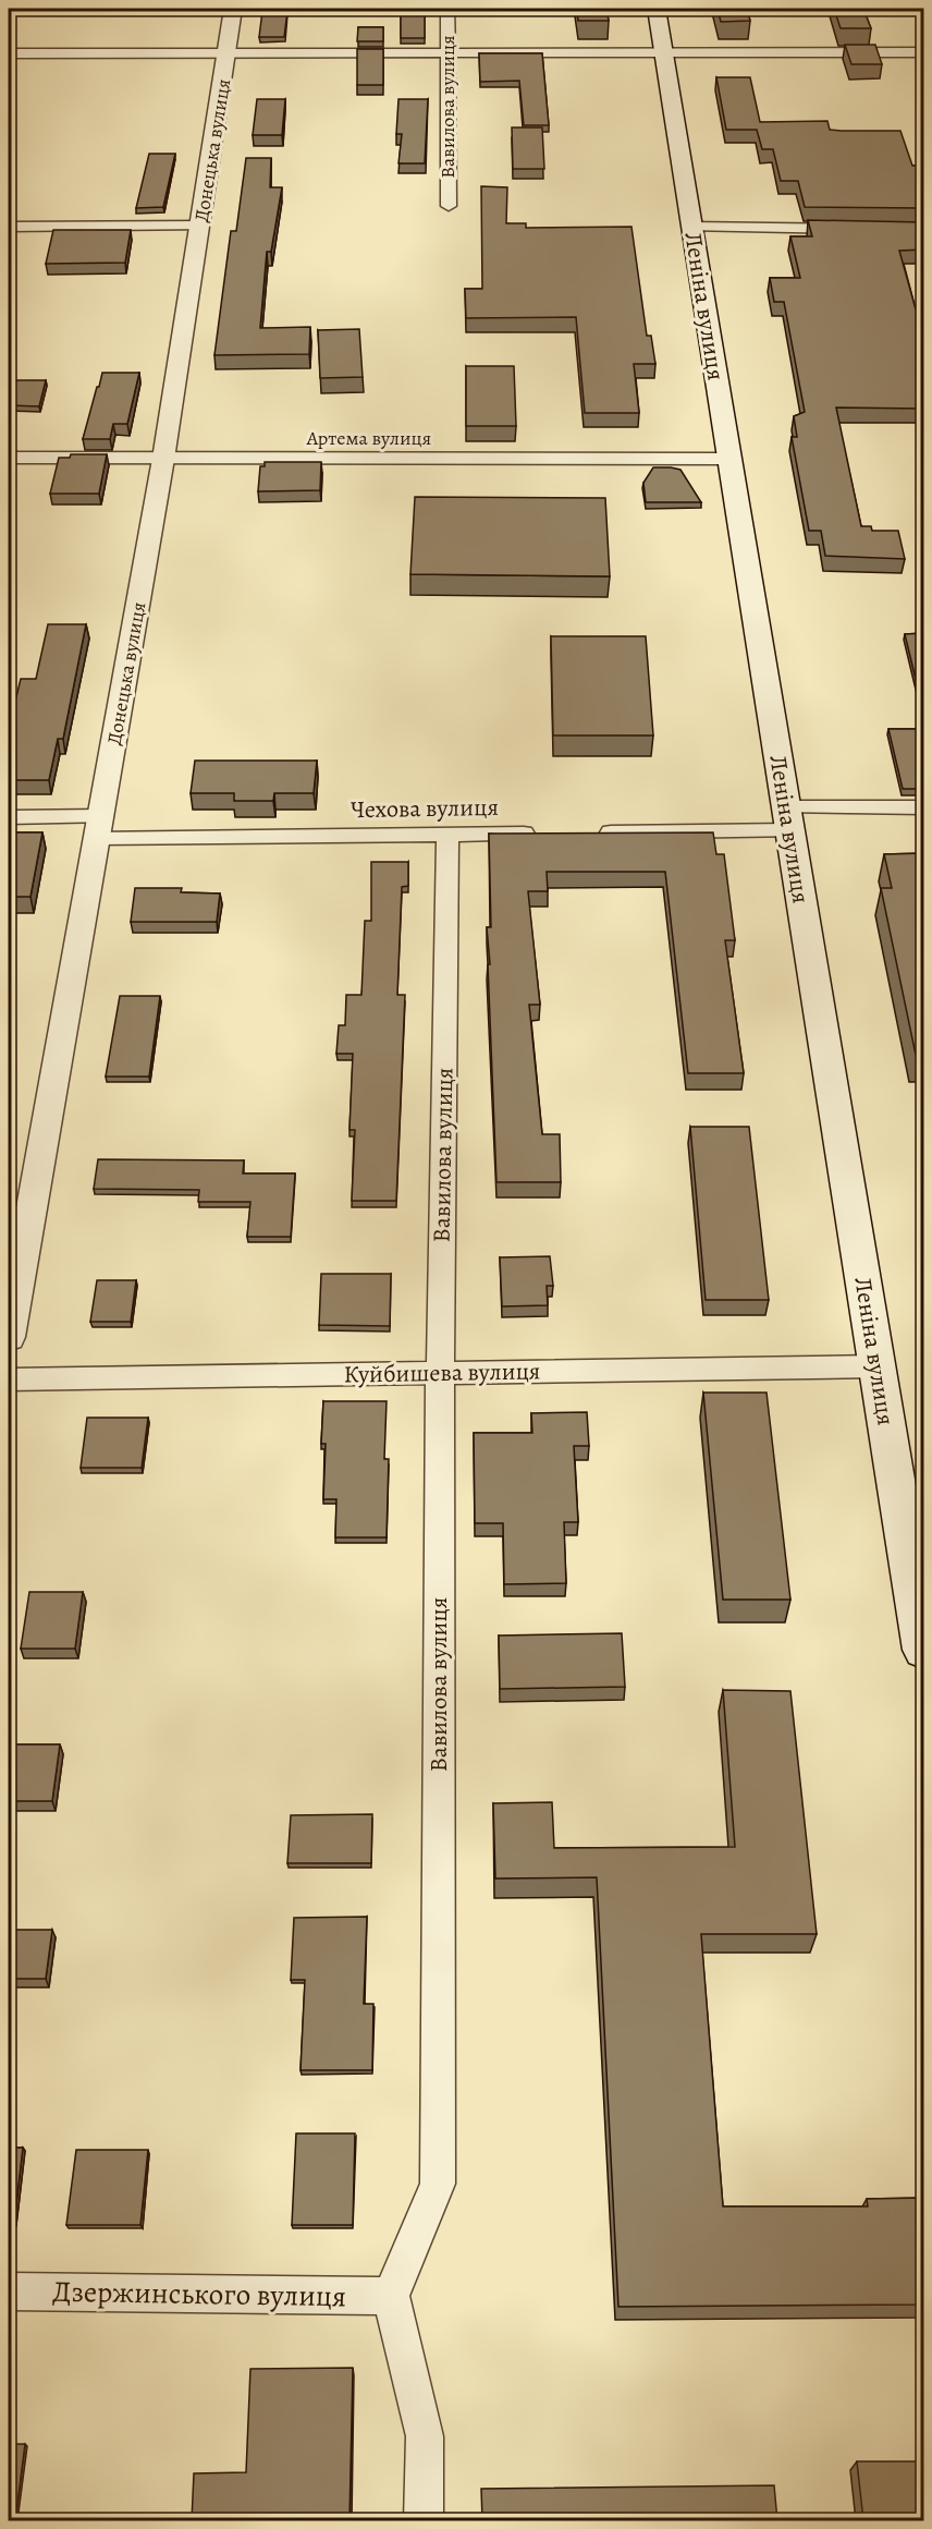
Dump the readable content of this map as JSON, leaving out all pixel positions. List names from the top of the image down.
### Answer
{
  "streets": {
    "main road": ["Леніна вулиця"],
    "street": [
      "Вавилова вулиця",
      "Донецька вулиця",
      "Артема вулиця",
      "Чехова вулиця",
      "Куйбишева вулиця",
      "Дзержинського вулиця"
    ]
  },
  "crossings": [
    ["Вавилова вулиця", "Чехова вулиця"],
    ["Вавилова вулиця", "Куйбишева вулиця"],
    ["Вавилова вулиця", "Дзержинського вулиця"],
    ["Донецька вулиця", "Артема вулиця"],
    ["Донецька вулиця", "Чехова вулиця"],
    ["Леніна вулиця", "Артема вулиця"],
    ["Леніна вулиця", "Куйбишева вулиця"]
  ]
}
